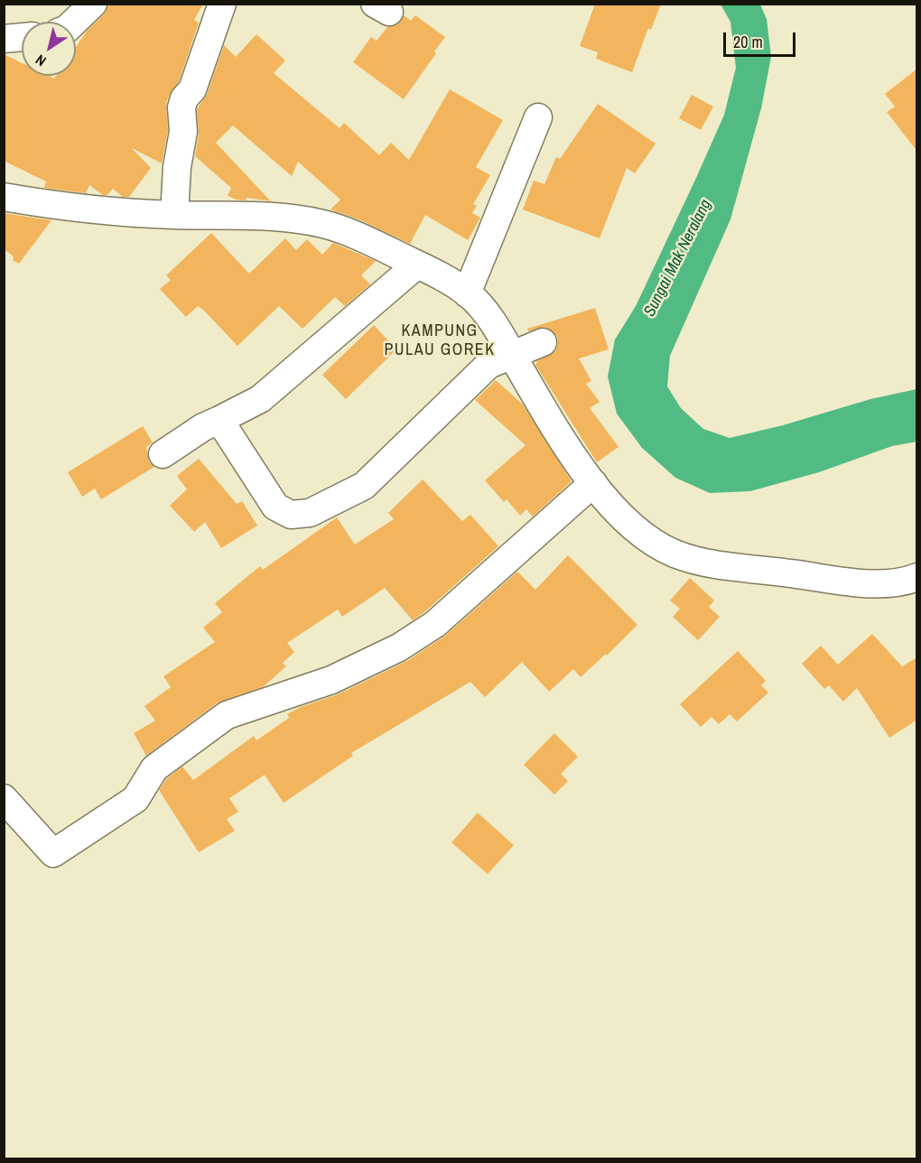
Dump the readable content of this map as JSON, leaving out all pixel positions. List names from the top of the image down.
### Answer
{
  "districts": ["KAMPUNG PULAU GOREK"],
  "water": ["Sungai Mak Neralang"],
  "scale_bar": "20 m",
  "north": "bottom left"
}
